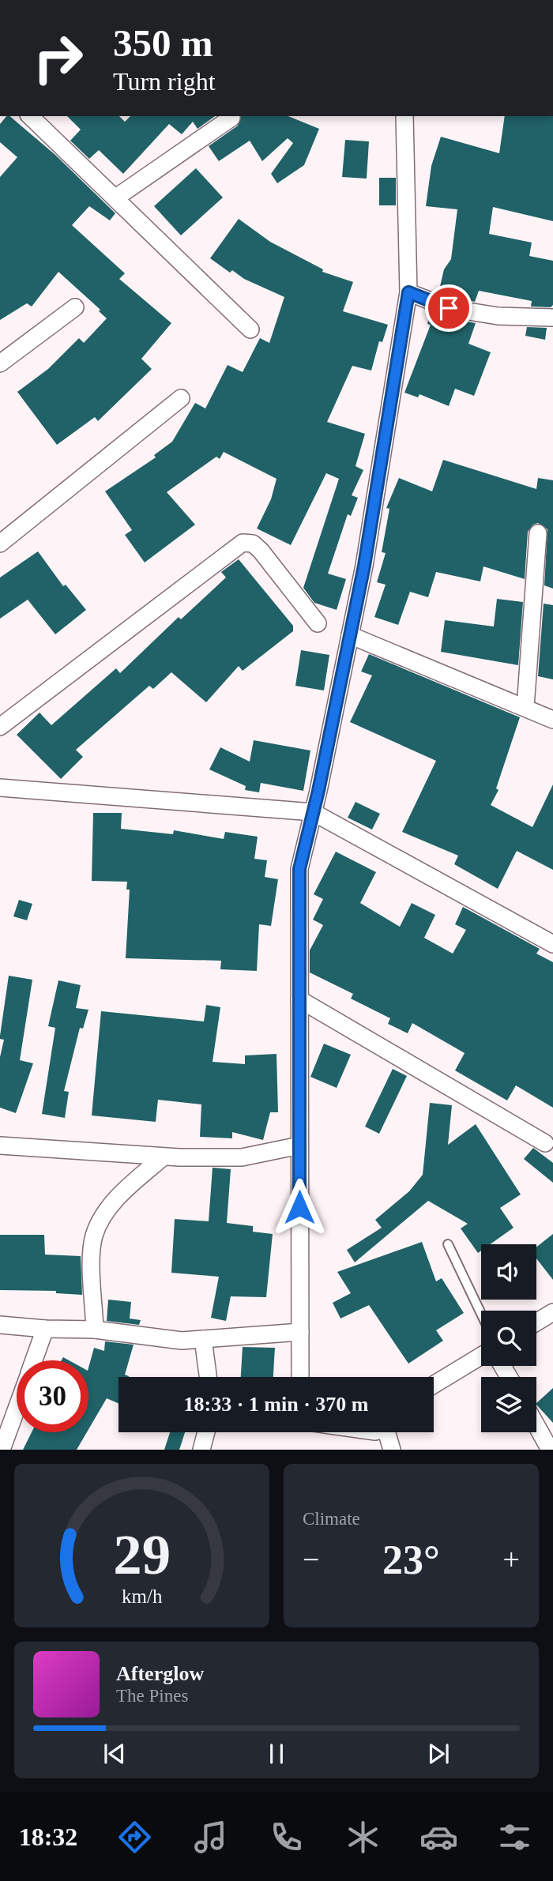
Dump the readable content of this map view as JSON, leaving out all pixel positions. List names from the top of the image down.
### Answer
{
  "page": {
    "turn": ["350 m", "Turn right"],
    "limit": "30",
    "trip": "18:33 · 1 min · 370 m",
    "tile": "Climate",
    "heat": ["−", "23°", "+"],
    "song": ["Afterglow", "The Pines"],
    "tabs": "18:32",
    "gauge": ["29", "km/h"]
  }
}
